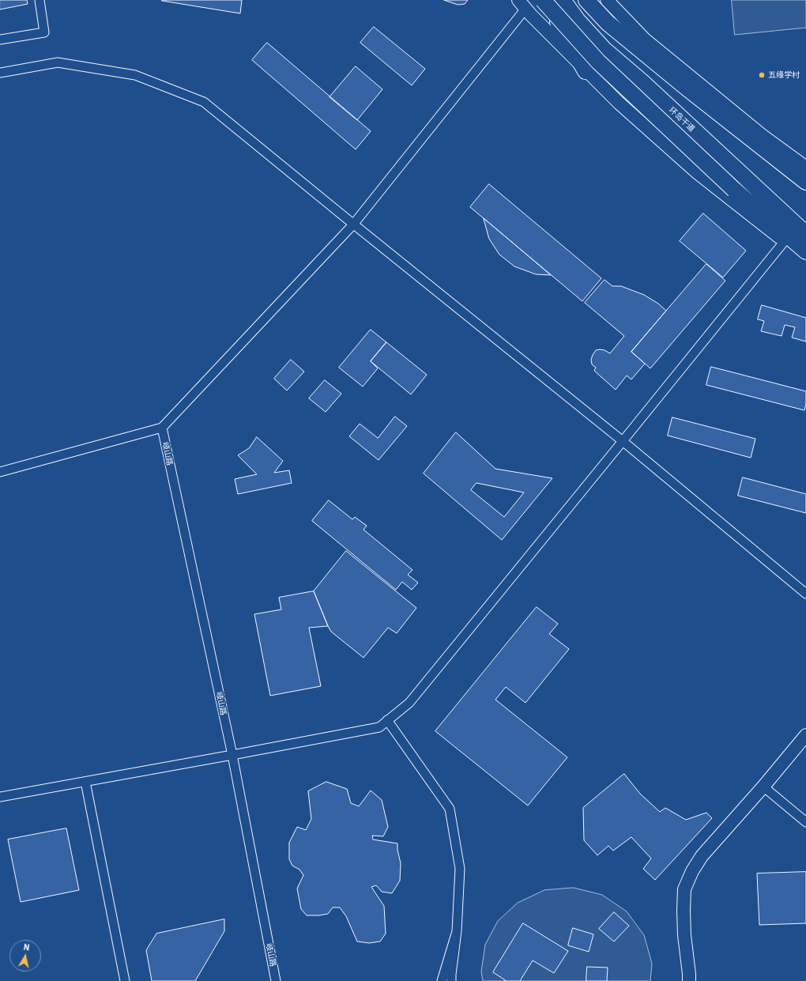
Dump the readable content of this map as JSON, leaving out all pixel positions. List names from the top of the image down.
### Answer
{
  "streets": {
    "highway": ["环岛干道"],
    "street": ["岐山路"]
  },
  "places": ["五缘学村"],
  "north": "top"
}
